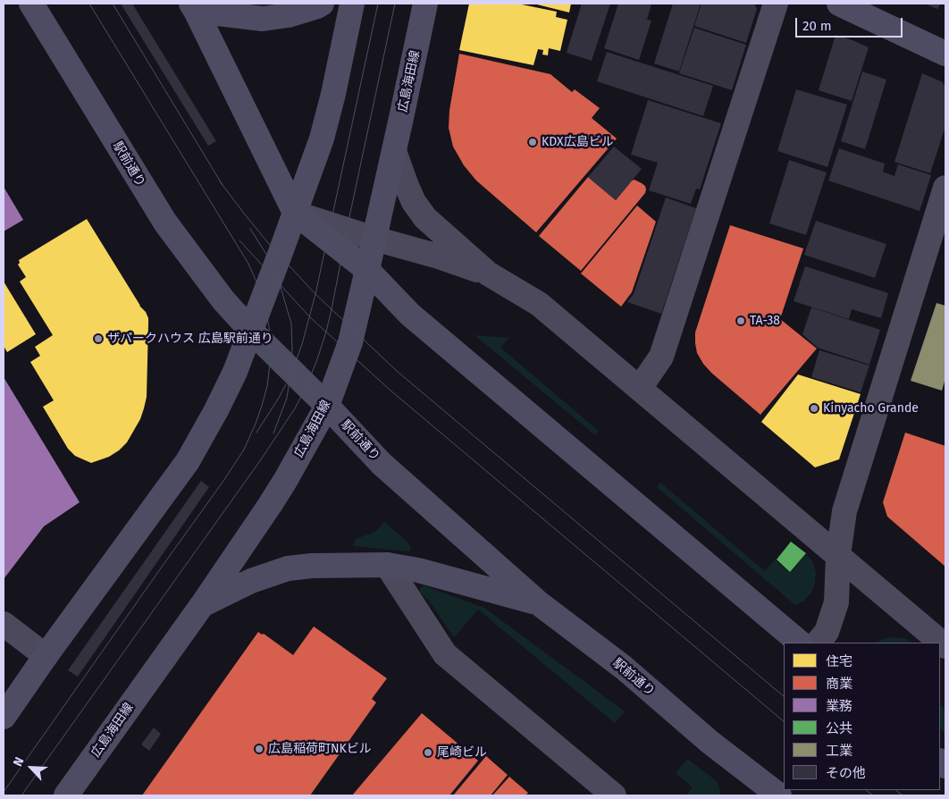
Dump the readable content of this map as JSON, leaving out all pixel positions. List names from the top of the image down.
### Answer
{
  "streets": {
    "street": ["広島海田線", "駅前通り"]
  },
  "crossings": [
    ["広島海田線", "駅前通り"]
  ],
  "places": [
    "KDX広島ビル",
    "TA-38",
    "ザパークハウス 広島駅前通り",
    "Kinyacho Grande",
    "広島稲荷町NKビル",
    "尾崎ビル"
  ],
  "legend": [
    "住宅",
    "商業",
    "業務",
    "公共",
    "工業",
    "その他"
  ],
  "scale_bar": "20 m",
  "north": "top left"
}
